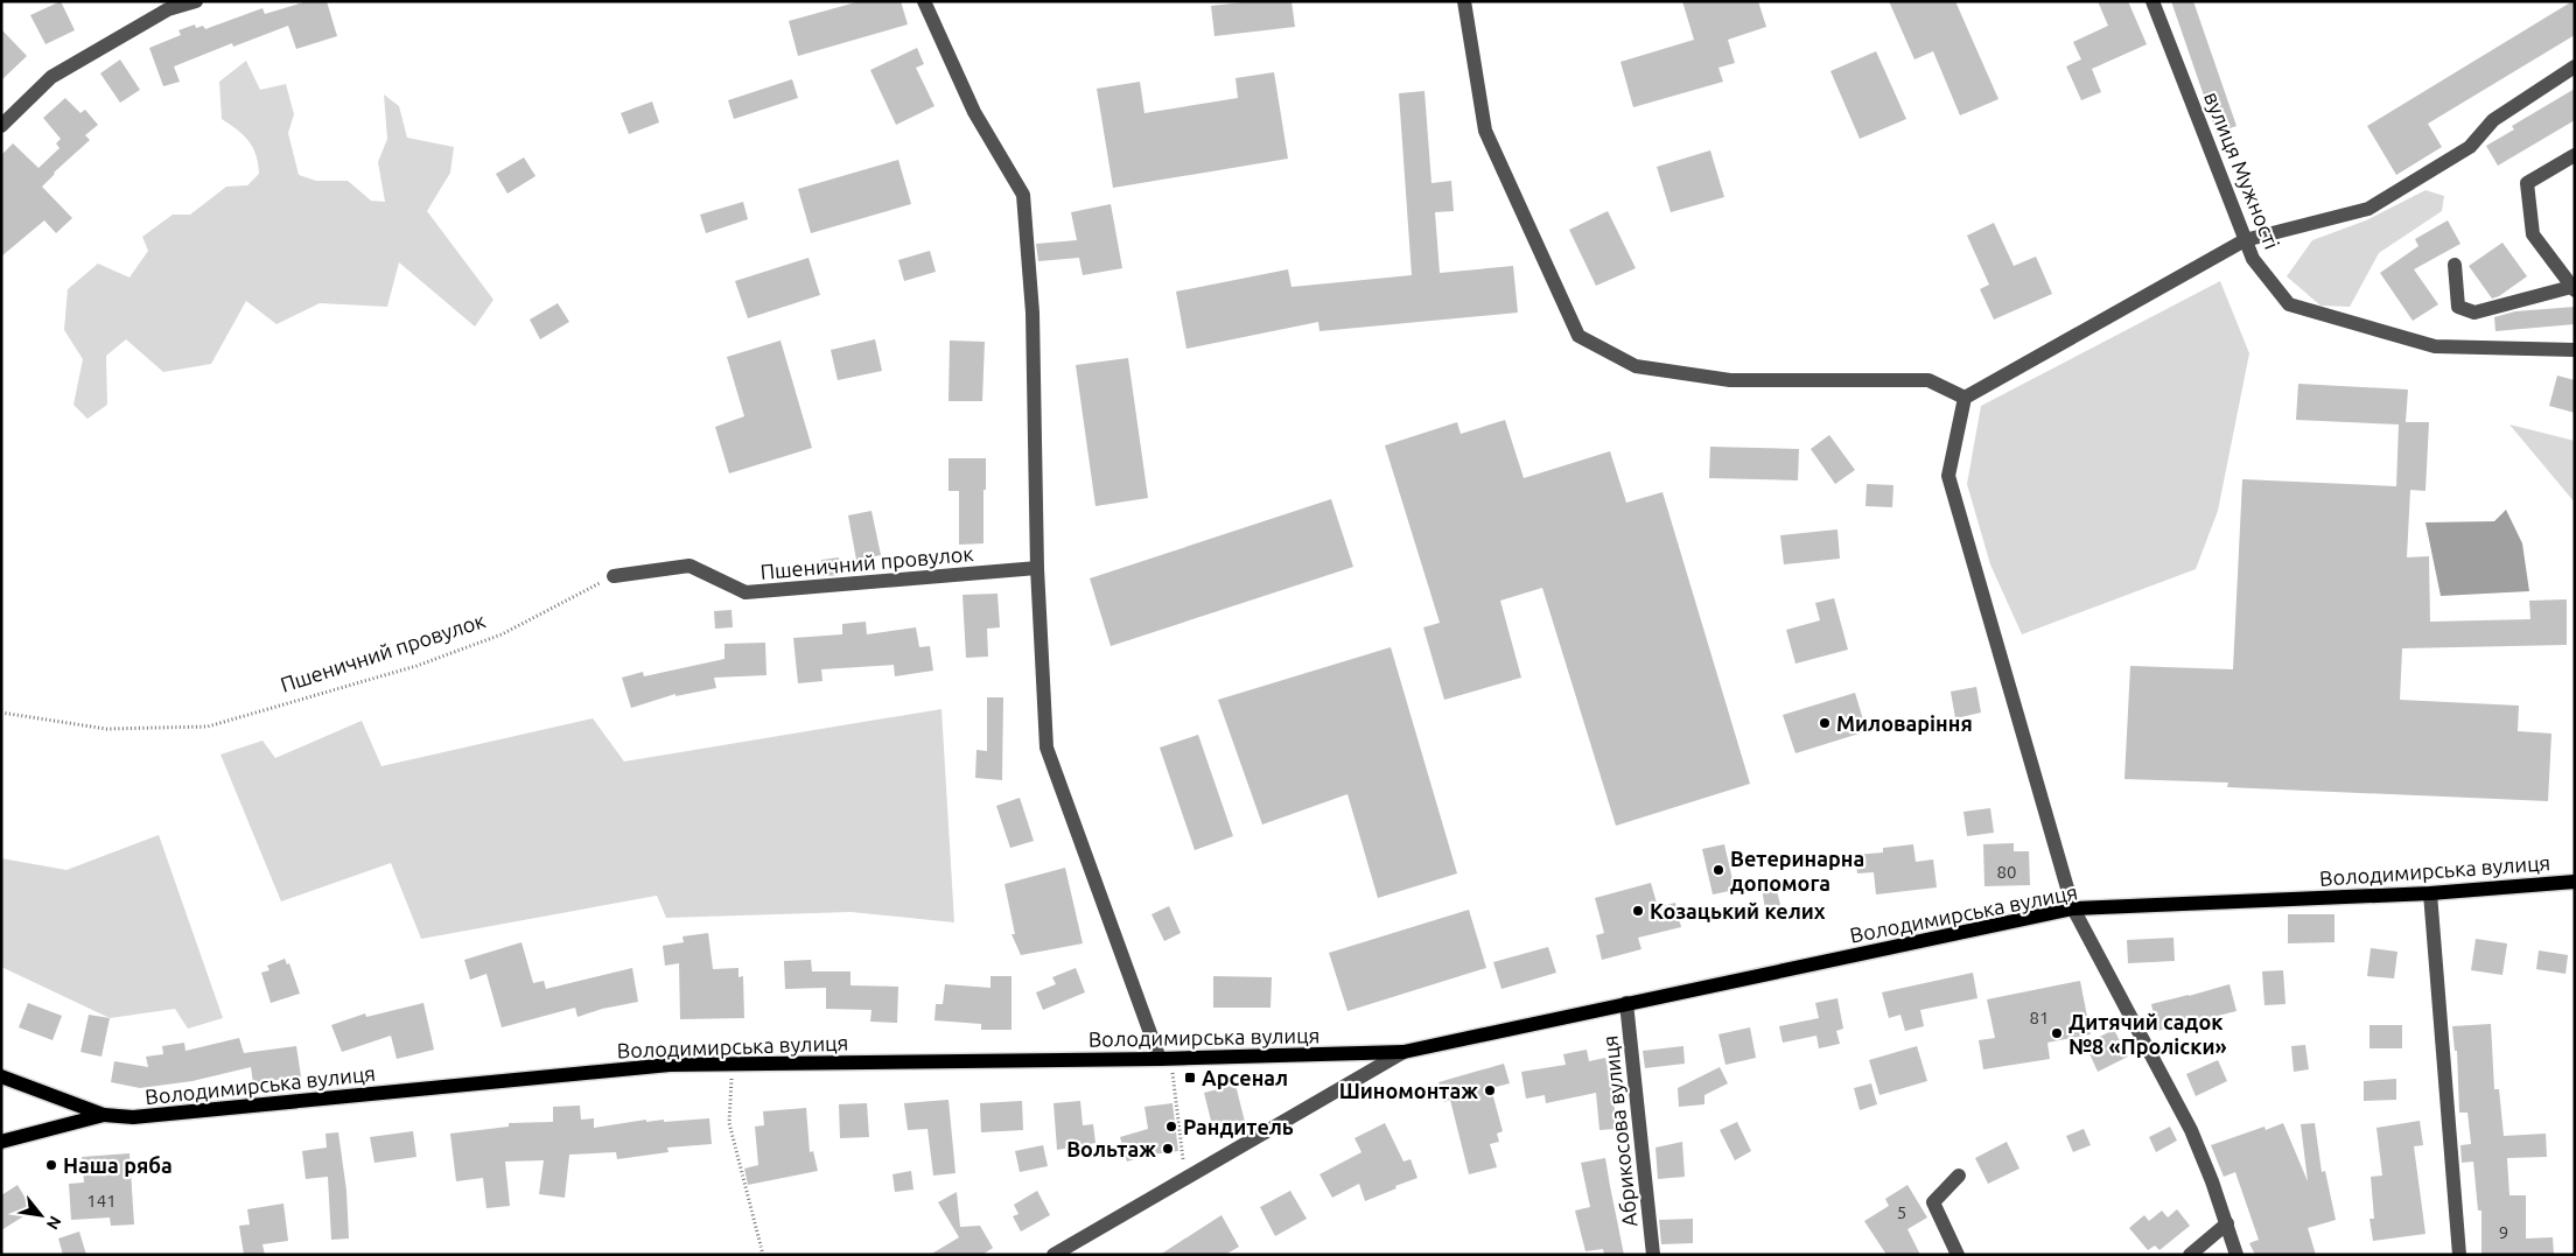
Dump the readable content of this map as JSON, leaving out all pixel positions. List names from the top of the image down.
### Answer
{
  "streets": {
    "main road": ["Володимирська вулиця"],
    "street": ["вулиця Мужності", "Пшеничний провулок", "Абрикосова вулиця"]
  },
  "crossings": [
    ["Володимирська вулиця", "Абрикосова вулиця"]
  ],
  "places": {
    "other": [
      "Миловаріння",
      "Ветеринарна допомога",
      "Козацький келих",
      "Дитячий садок №8 «Проліски»",
      "Шиномонтаж",
      "Рандитель",
      "Вольтаж",
      "Наша ряба"
    ],
    "transit": ["Арсенал"]
  },
  "house_numbers": [
    "80",
    "81",
    "141",
    "5",
    "9"
  ],
  "north": "bottom right"
}
